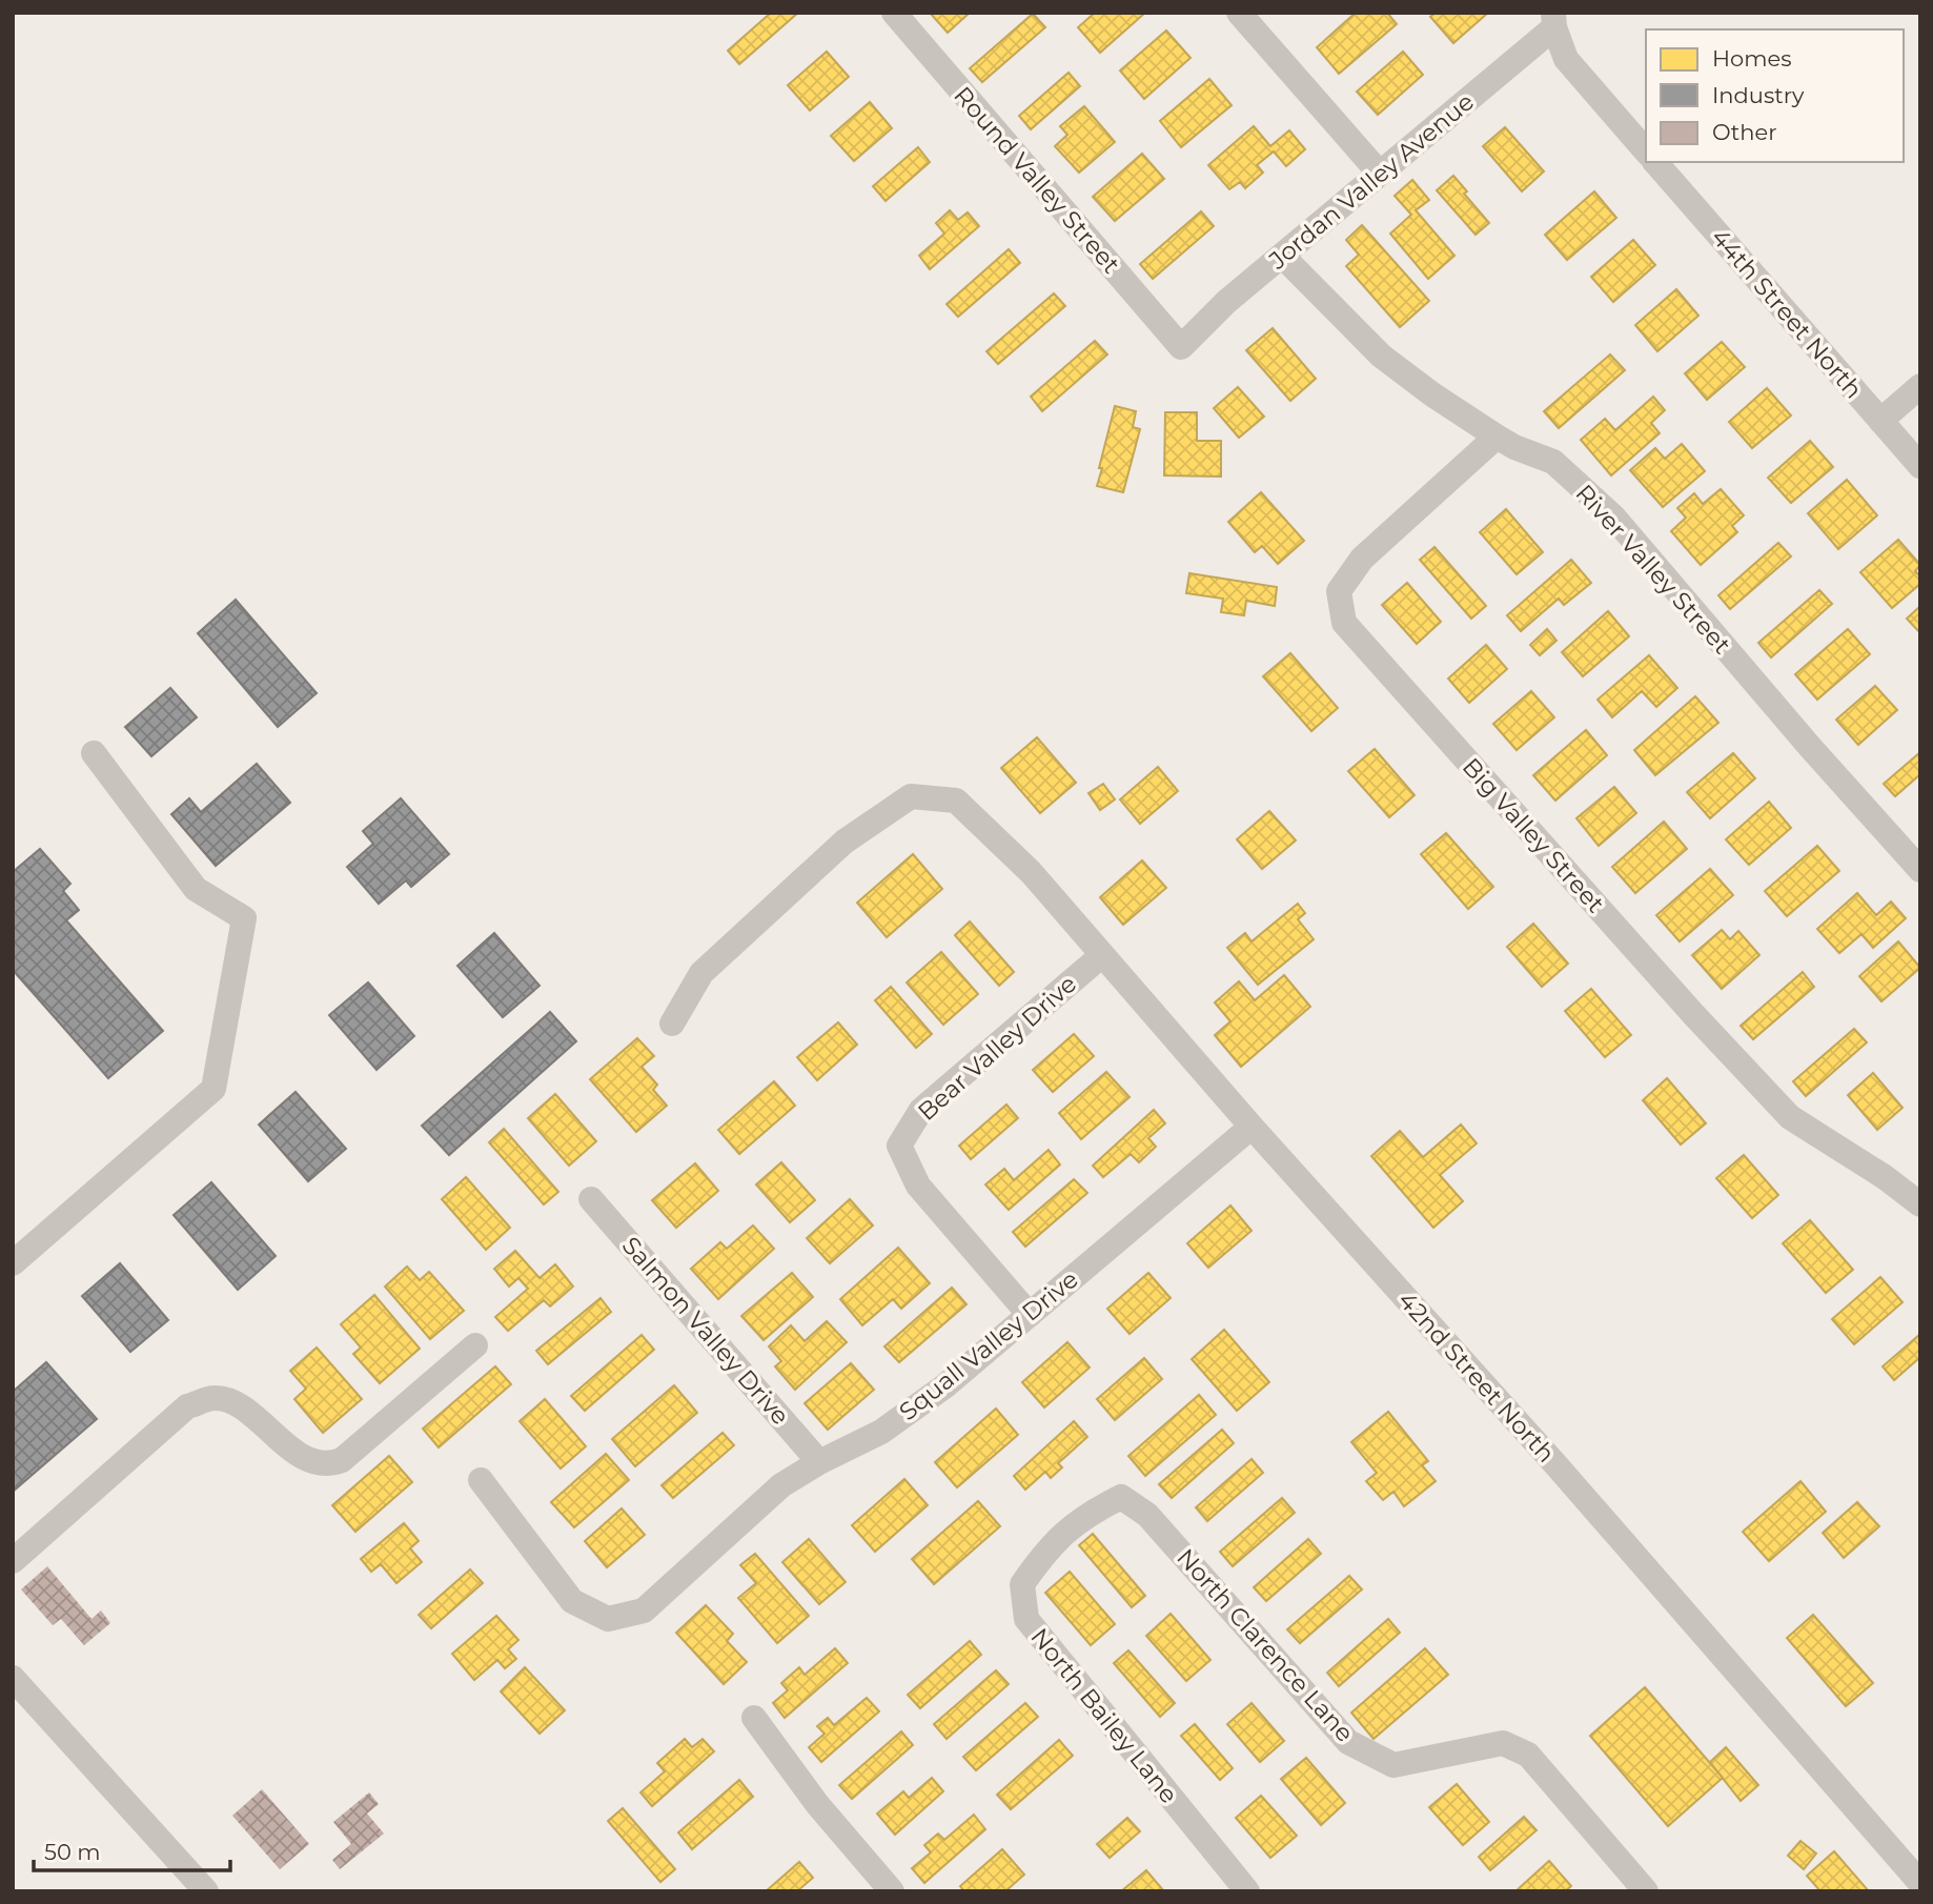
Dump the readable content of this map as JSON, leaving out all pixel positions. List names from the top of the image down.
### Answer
{
  "streets": {
    "street": [
      "Round Valley Street",
      "Jordan Valley Avenue",
      "44th Street North",
      "River Valley Street",
      "Big Valley Street",
      "Bear Valley Drive",
      "Salmon Valley Drive",
      "Squall Valley Drive",
      "42nd Street North",
      "North Clarence Lane",
      "North Bailey Lane"
    ]
  },
  "crossings": [
    ["Round Valley Street", "Jordan Valley Avenue"],
    ["Jordan Valley Avenue", "River Valley Street"],
    ["River Valley Street", "Big Valley Street"],
    ["Bear Valley Drive", "Squall Valley Drive"],
    ["Bear Valley Drive", "42nd Street North"],
    ["Salmon Valley Drive", "Squall Valley Drive"],
    ["Squall Valley Drive", "42nd Street North"],
    ["North Clarence Lane", "North Bailey Lane"]
  ],
  "legend": ["Homes", "Industry", "Other"],
  "scale_bar": "50 m"
}
